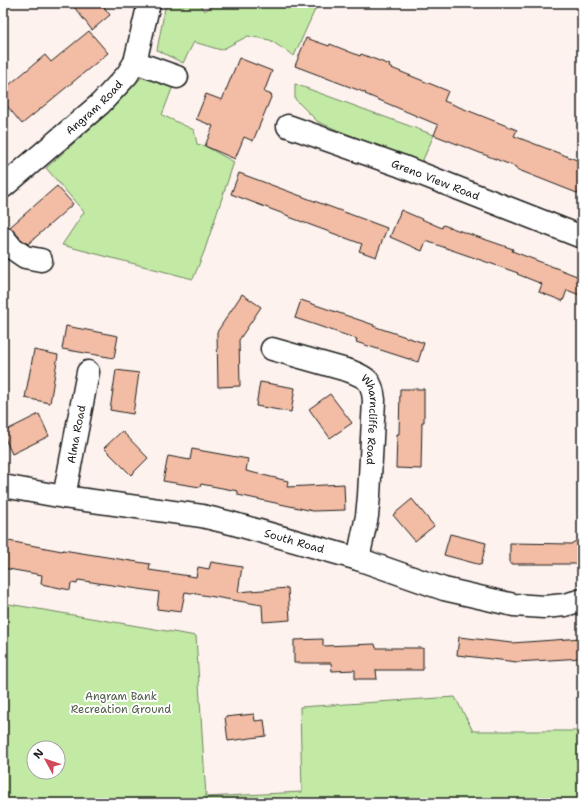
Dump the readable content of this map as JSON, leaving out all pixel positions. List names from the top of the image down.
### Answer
{
  "streets": {
    "street": [
      "Angram Road",
      "Greno View Road",
      "Wharncliffe Road",
      "Alma Road",
      "South Road"
    ]
  },
  "crossings": [
    ["Wharncliffe Road", "South Road"],
    ["Alma Road", "South Road"]
  ],
  "parks": ["Angram Bank Recreation Ground"],
  "north": "top left"
}
